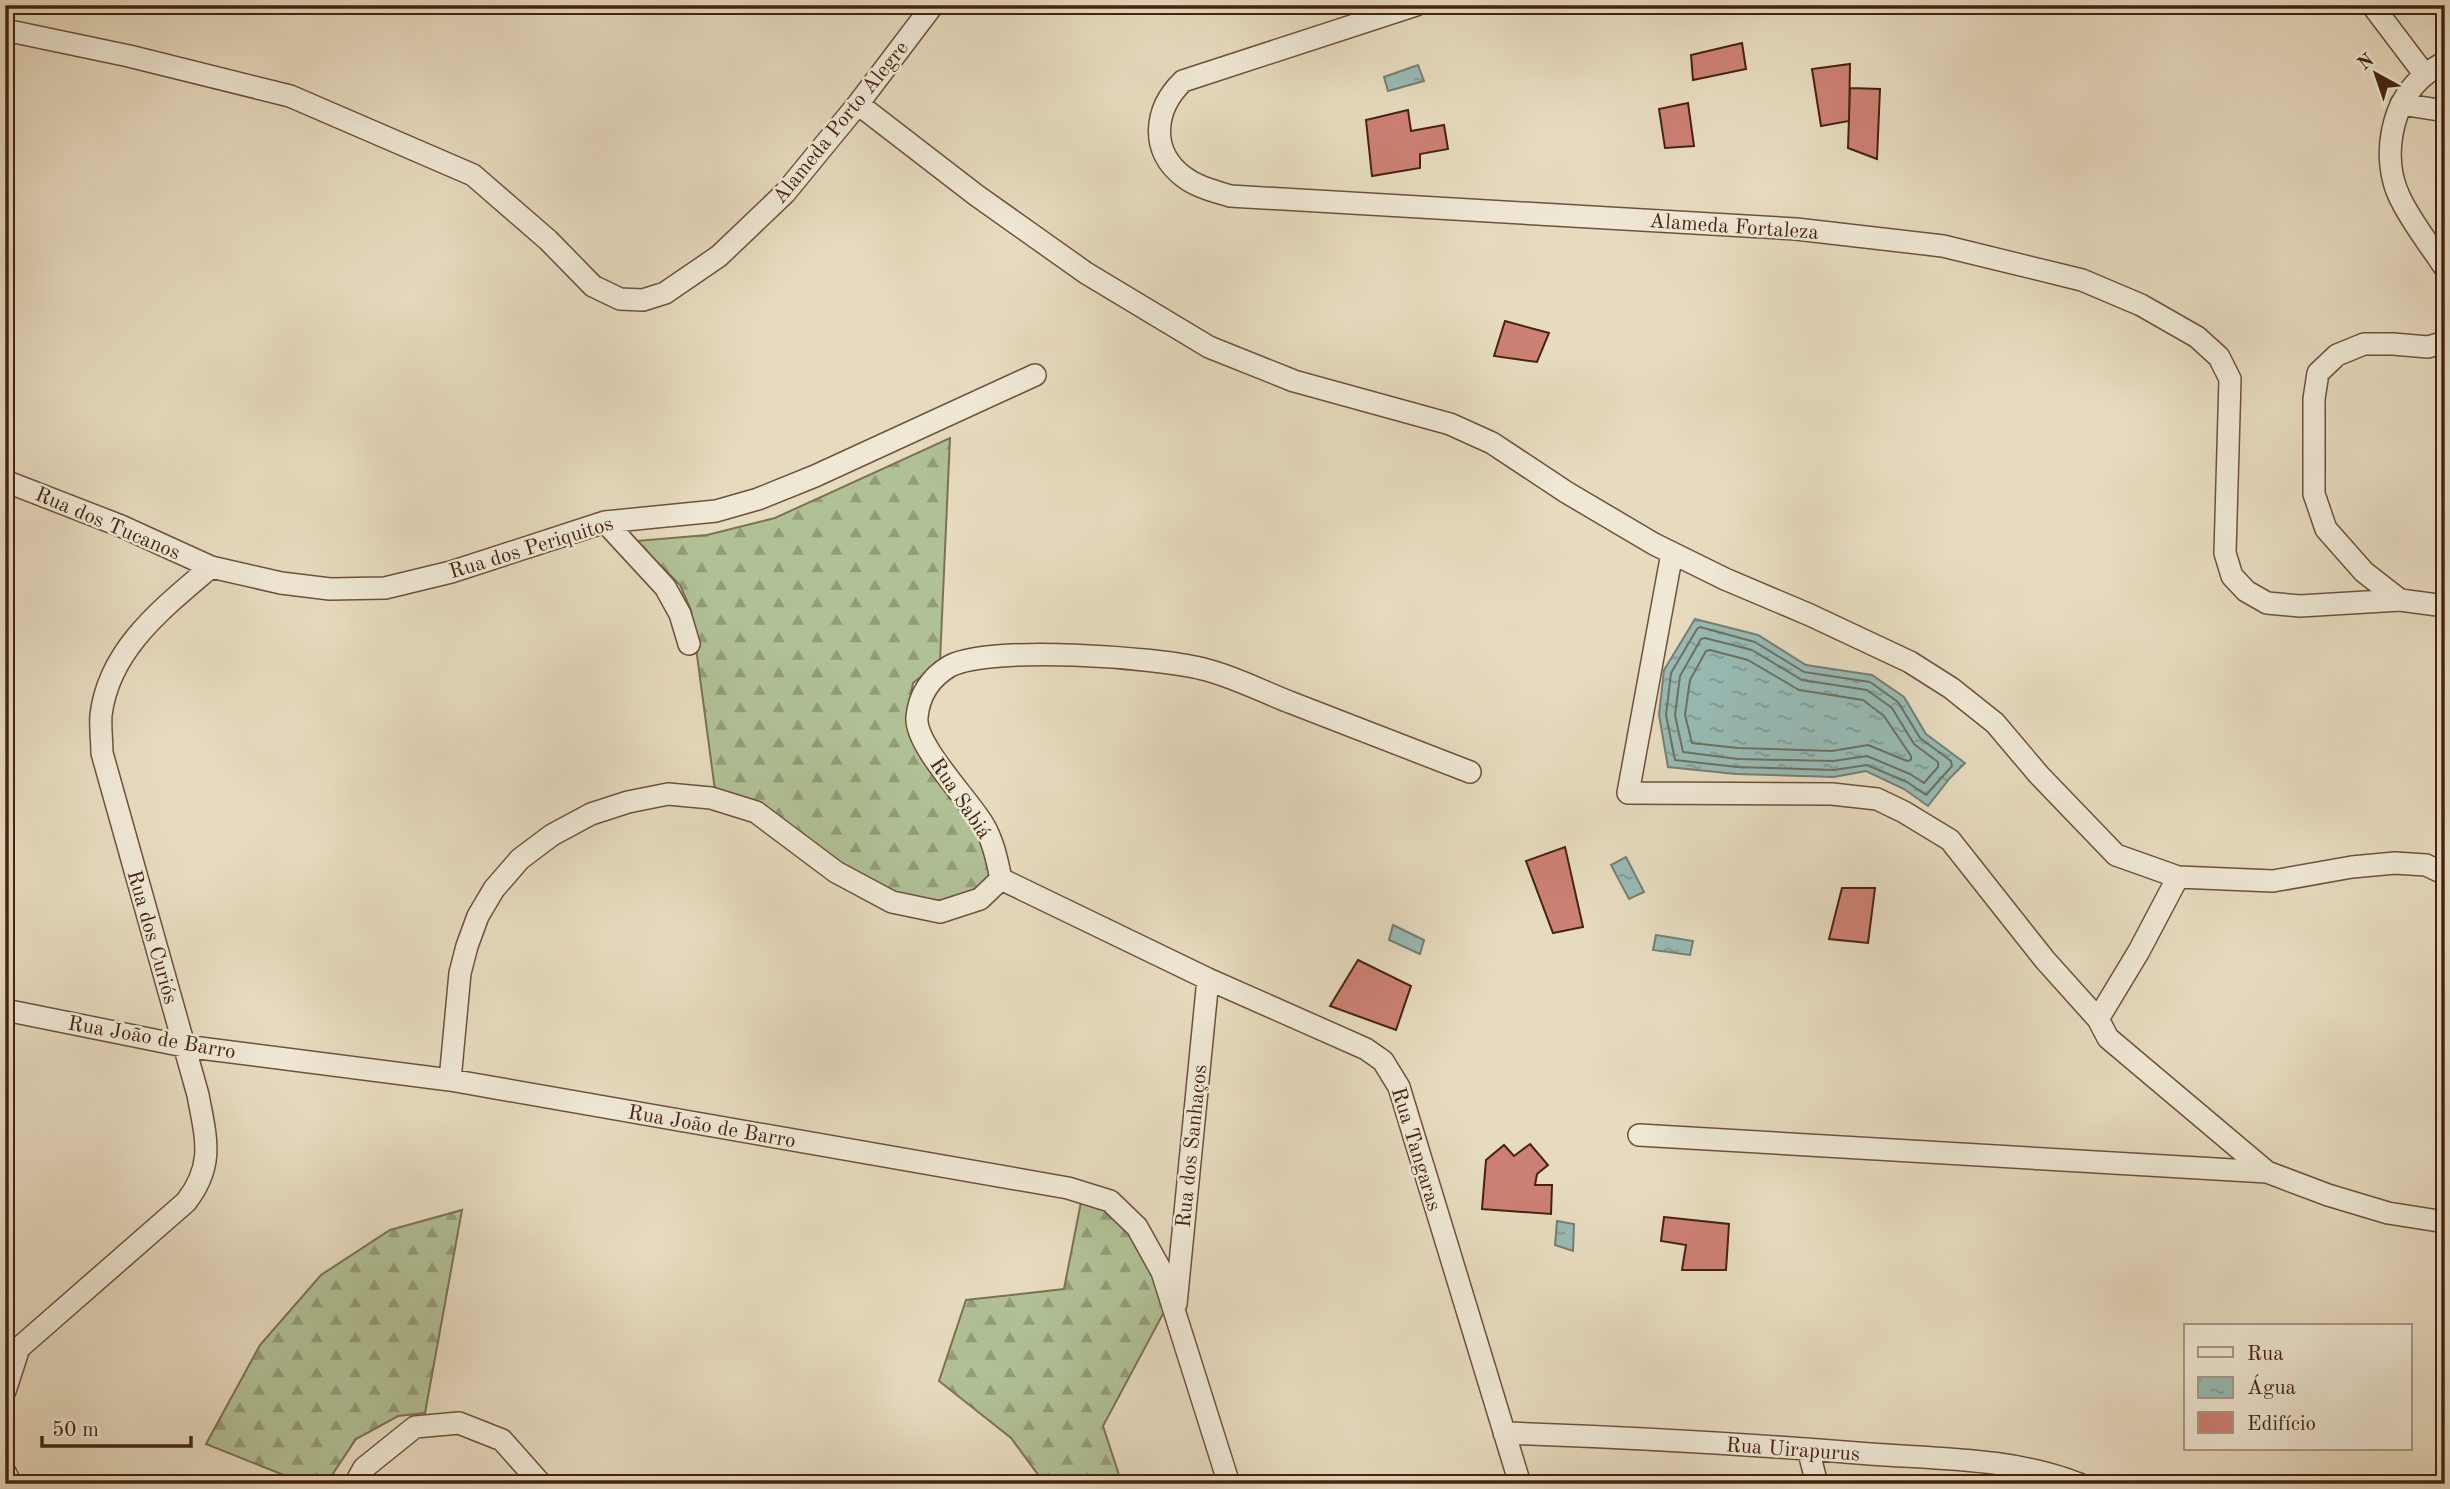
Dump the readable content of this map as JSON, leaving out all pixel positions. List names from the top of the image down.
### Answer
{
  "streets": {
    "street": [
      "Alameda Porto Alegre",
      "Alameda Fortaleza",
      "Rua dos Tucanos",
      "Rua dos Periquitos",
      "Rua Sabiá",
      "Rua dos Curiós",
      "Rua João de Barro",
      "Rua dos Sanhaços",
      "Rua Tangaras",
      "Rua Uirapurus"
    ]
  },
  "crossings": [
    ["Rua dos Tucanos", "Rua dos Periquitos"],
    ["Rua dos Tucanos", "Rua dos Curiós"],
    ["Rua dos Periquitos", "Rua dos Curiós"],
    ["Rua Sabiá", "Rua Tangaras"],
    ["Rua dos Curiós", "Rua João de Barro"],
    ["Rua João de Barro", "Rua dos Sanhaços"],
    ["Rua dos Sanhaços", "Rua Tangaras"],
    ["Rua Tangaras", "Rua Uirapurus"]
  ],
  "legend": ["Rua", "Água", "Edifício"],
  "scale_bar": "50 m",
  "north": "top left"
}
